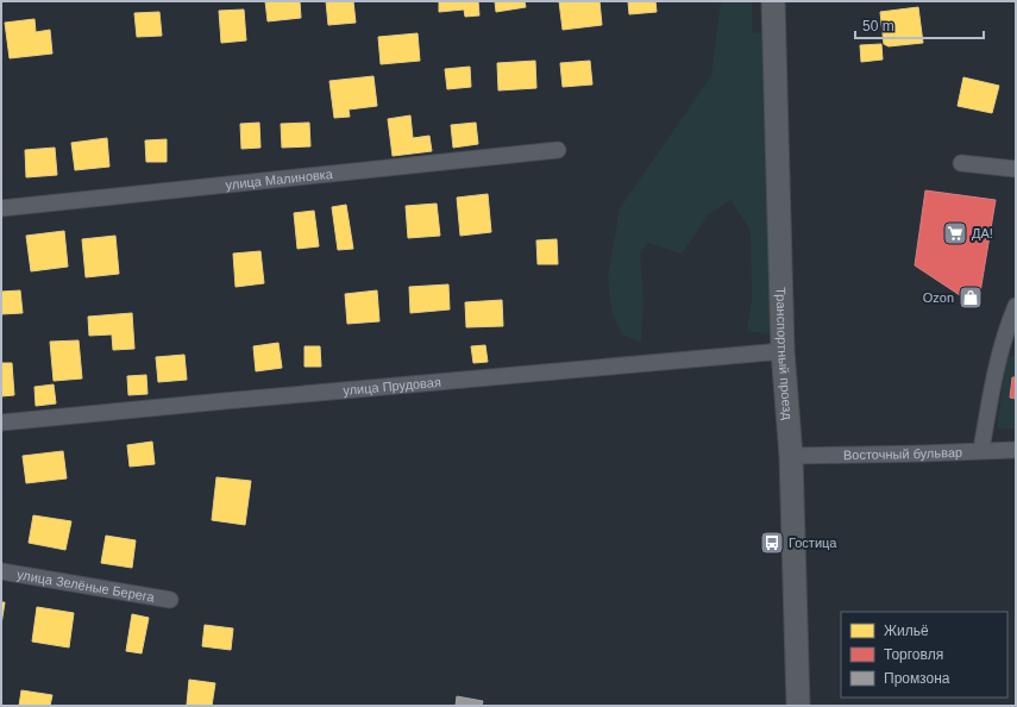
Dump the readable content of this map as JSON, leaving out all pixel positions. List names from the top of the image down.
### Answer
{
  "streets": {
    "main road": ["Транспортный проезд"],
    "street": [
      "улица Малиновка",
      "улица Прудовая",
      "Восточный бульвар",
      "улица Зелёные Берега"
    ]
  },
  "crossings": [
    ["Транспортный проезд", "улица Прудовая"],
    ["Транспортный проезд", "Восточный бульвар"]
  ],
  "places": {
    "supermarket": ["ДА!"],
    "shop": ["Ozon"],
    "bus stop": ["Гостица"]
  },
  "legend": ["Жильё", "Торговля", "Промзона"],
  "scale_bar": "50 m"
}
